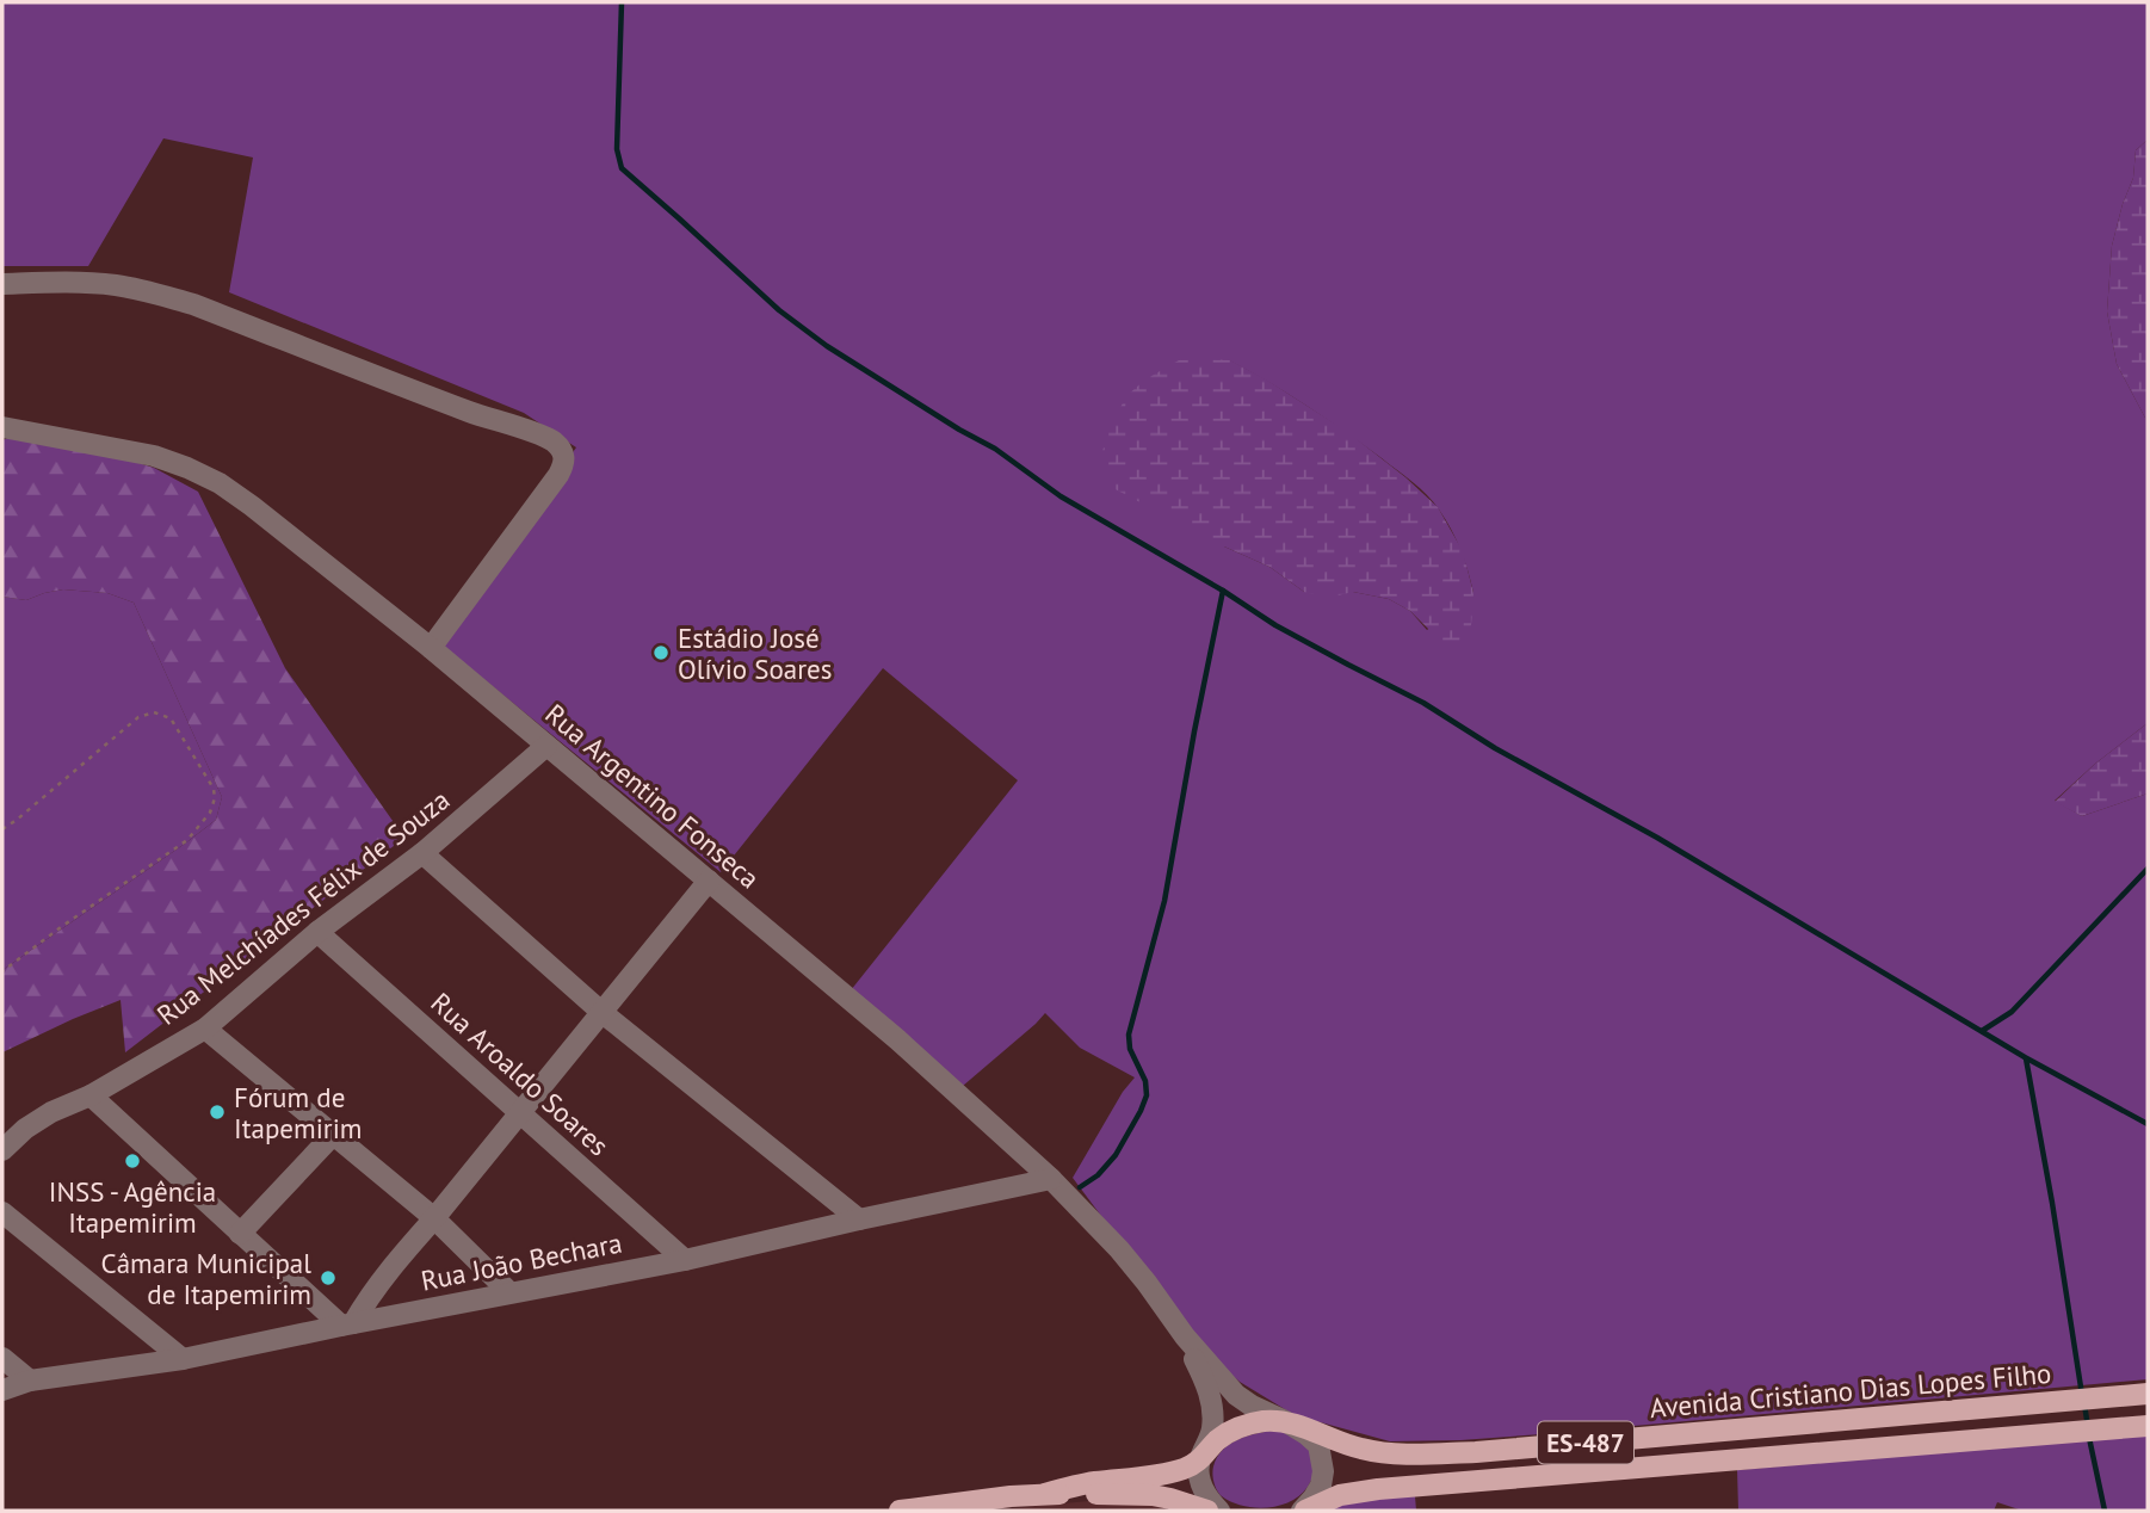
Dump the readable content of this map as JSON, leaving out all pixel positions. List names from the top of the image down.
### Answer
{
  "streets": {
    "main road": ["Avenida Cristiano Dias Lopes Filho", "ES-487"],
    "street": [
      "Rua Argentino Fonseca",
      "Rua Melchíades Félix de Souza",
      "Rua Aroaldo Soares",
      "Rua João Bechara"
    ]
  },
  "crossings": [
    ["Rua Argentino Fonseca", "Rua Melchíades Félix de Souza"],
    ["Rua Argentino Fonseca", "Rua João Bechara"],
    ["Rua Melchíades Félix de Souza", "Rua Aroaldo Soares"],
    ["Rua Aroaldo Soares", "Rua João Bechara"],
    ["Avenida Cristiano Dias Lopes Filho", "ES-487"]
  ],
  "places": [
    "Estádio José Olívio Soares",
    "Fórum de Itapemirim",
    "INSS - Agência Itapemirim",
    "Câmara Municipal de Itapemirim"
  ]
}
